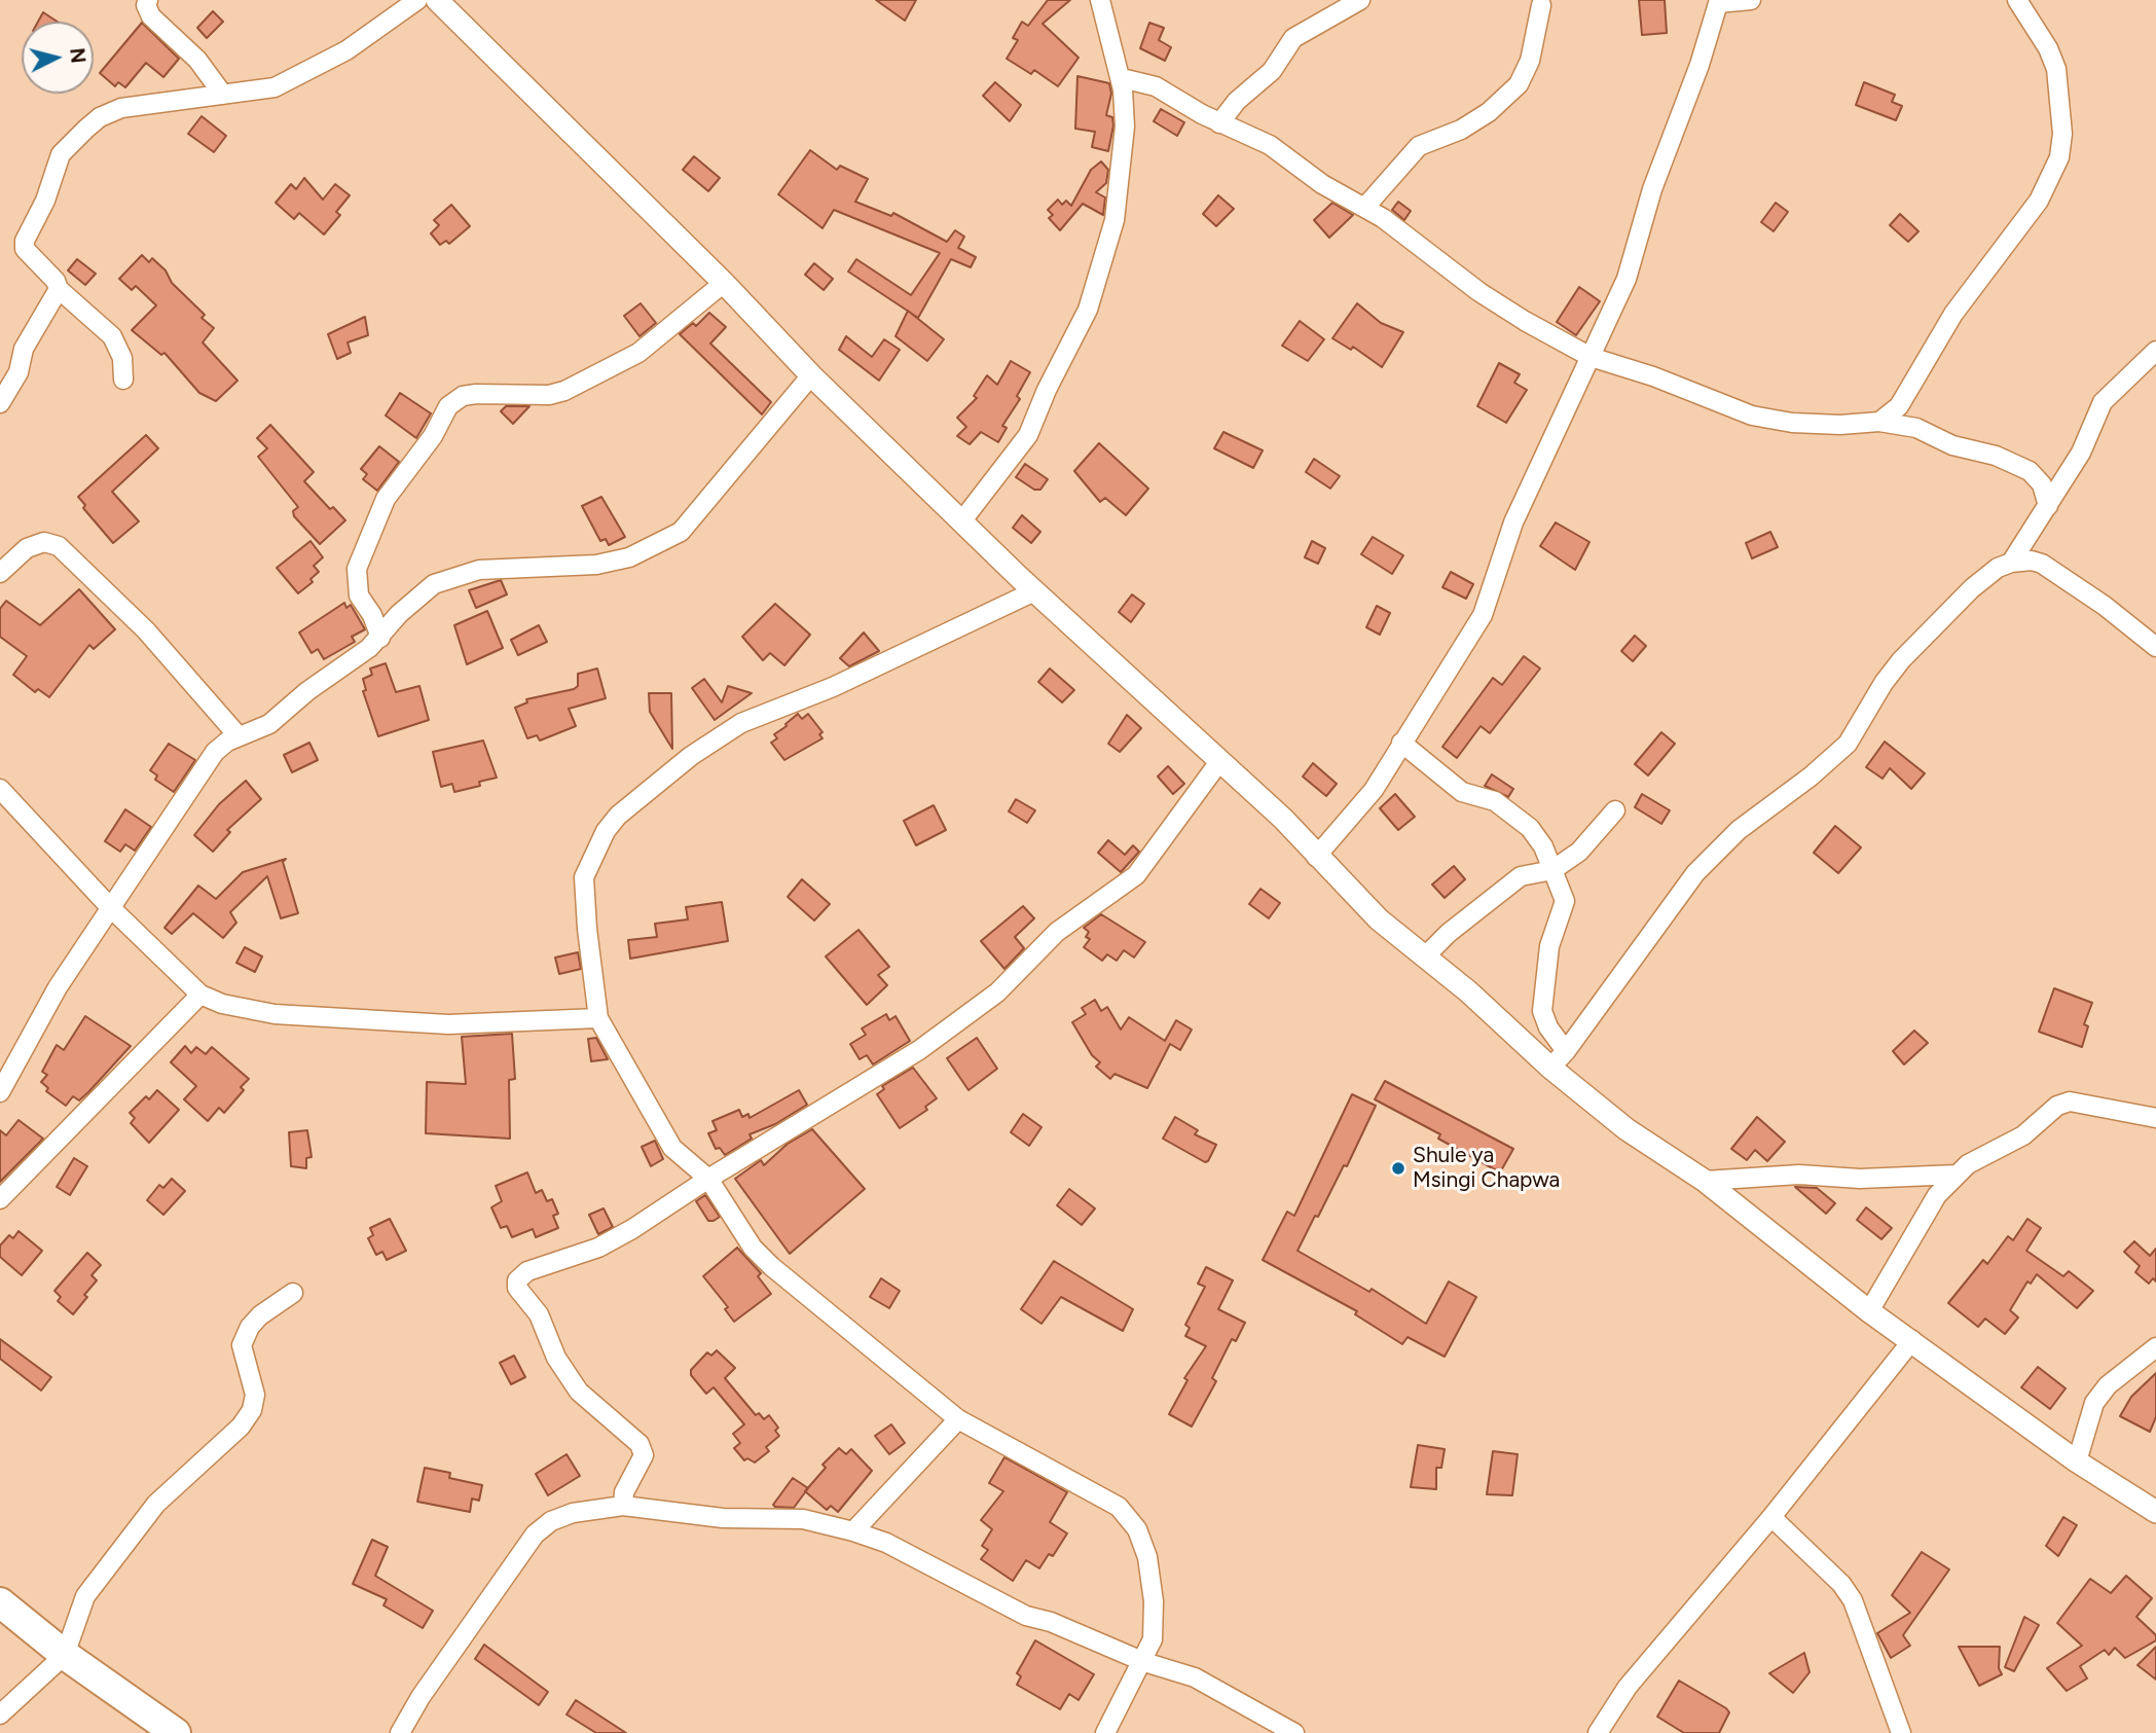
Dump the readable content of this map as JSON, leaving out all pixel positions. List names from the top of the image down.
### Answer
{
  "places": ["Shule ya Msingi Chapwa"],
  "north": "right"
}
